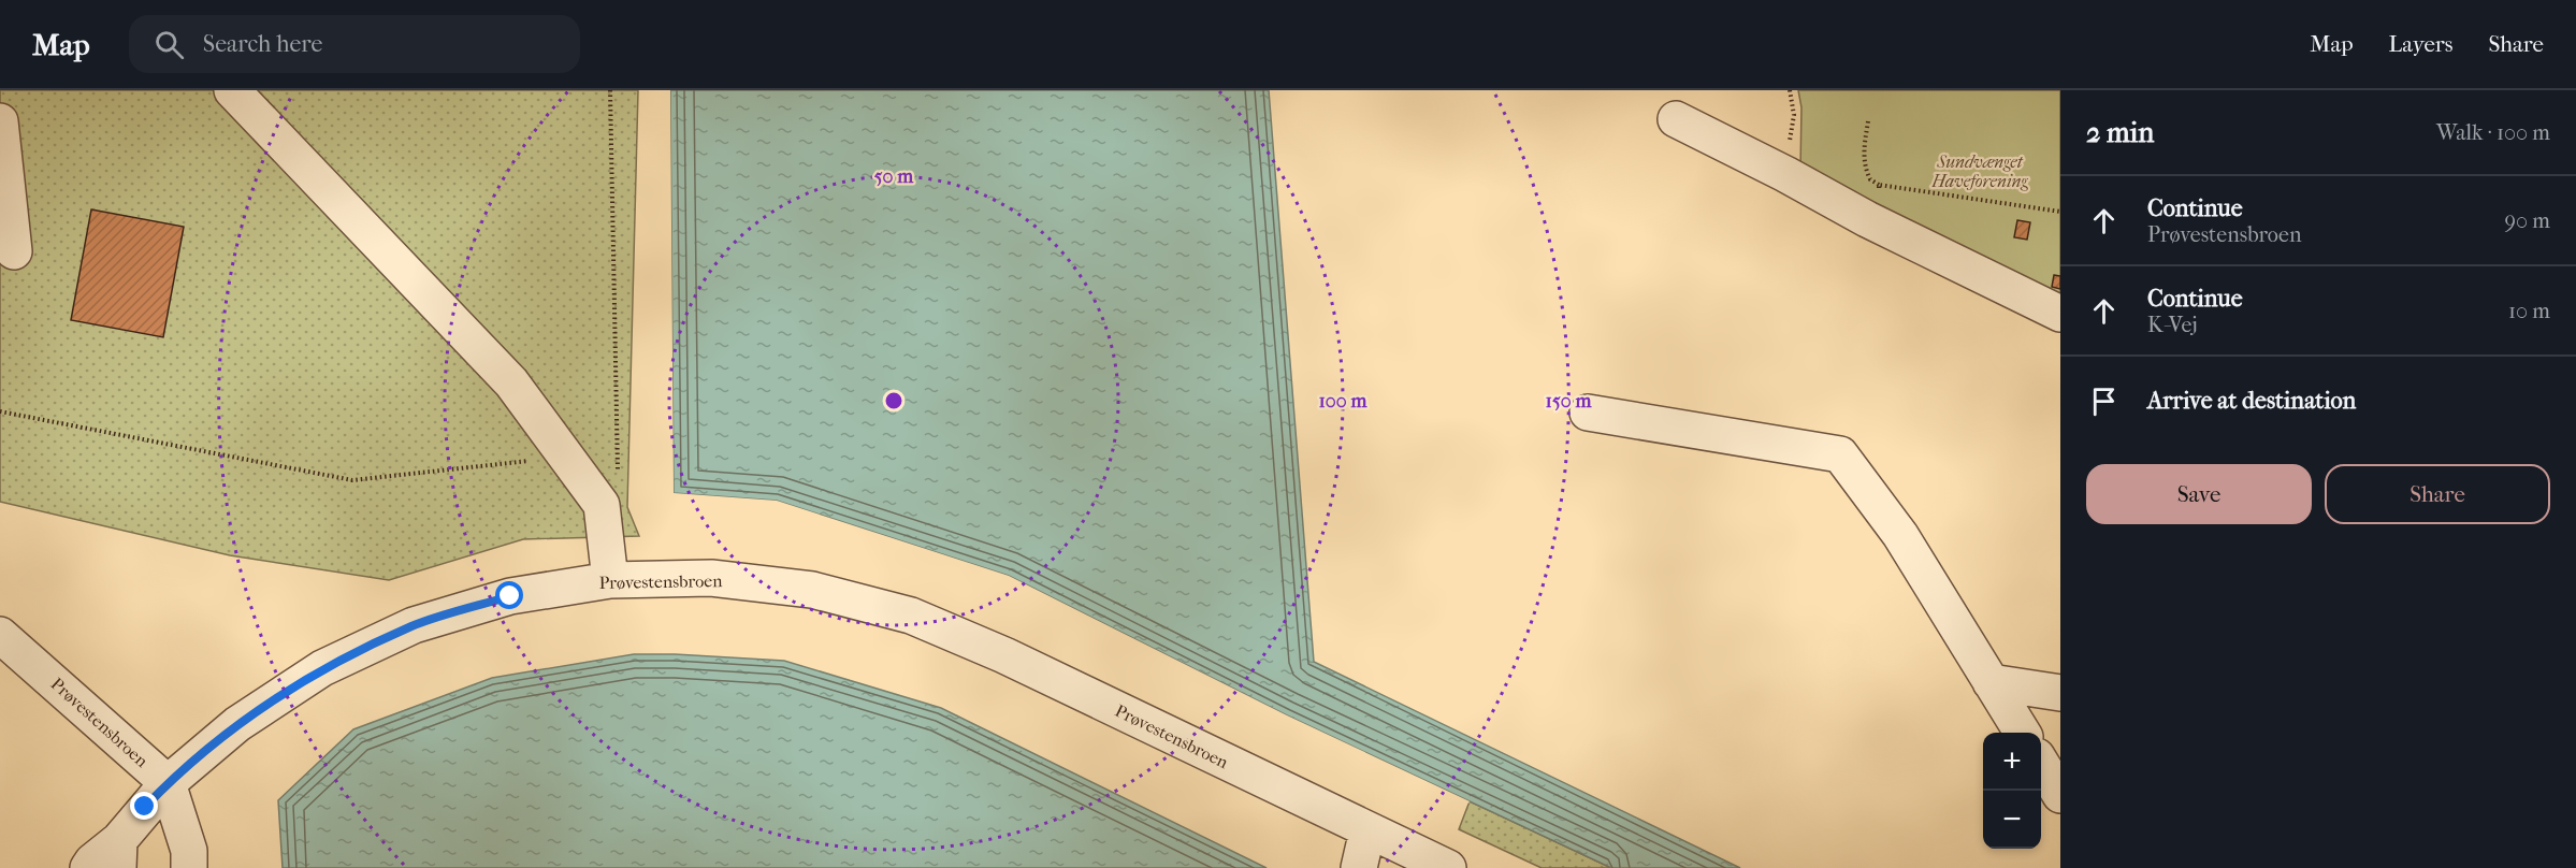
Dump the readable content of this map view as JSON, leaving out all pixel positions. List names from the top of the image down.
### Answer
{
  "streets": {
    "street": ["Prøvestensbroen"]
  },
  "parks": ["Sundvænget Haveforening"],
  "page": {
    "header": "Map",
    "search": "Search here",
    "nav": ["Map", "Layers", "Share"],
    "heading": ["2 min", "Walk · 100 m"],
    "list": [
      ["Continue", "Prøvestensbroen", "90 m"],
      ["Continue", "K-Vej", "10 m"],
      "Arrive at destination"
    ],
    "buttons": ["Save", "Share"],
    "map_buttons": ["+", "−"]
  },
  "rings": ["50 m", "100 m", "150 m"]
}
